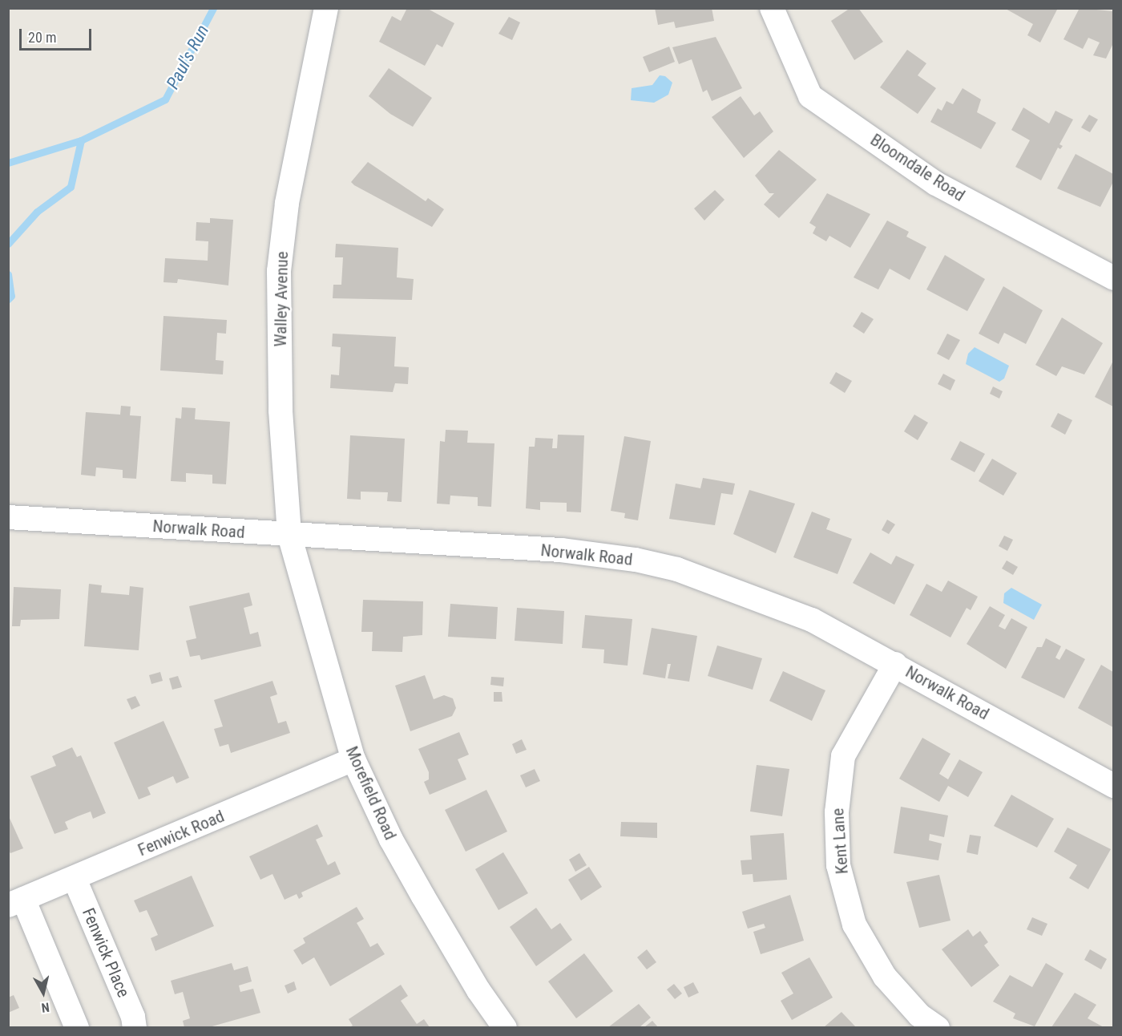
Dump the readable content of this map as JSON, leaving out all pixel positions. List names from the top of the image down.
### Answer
{
  "streets": {
    "street": [
      "Bloomdale Road",
      "Walley Avenue",
      "Norwalk Road",
      "Morefield Road",
      "Fenwick Road",
      "Kent Lane",
      "Fenwick Place"
    ]
  },
  "crossings": [
    ["Walley Avenue", "Norwalk Road"],
    ["Walley Avenue", "Morefield Road"],
    ["Norwalk Road", "Morefield Road"],
    ["Norwalk Road", "Kent Lane"],
    ["Morefield Road", "Fenwick Road"],
    ["Fenwick Road", "Fenwick Place"]
  ],
  "water": ["Paul's Run"],
  "scale_bar": "20 m",
  "north": "bottom"
}
